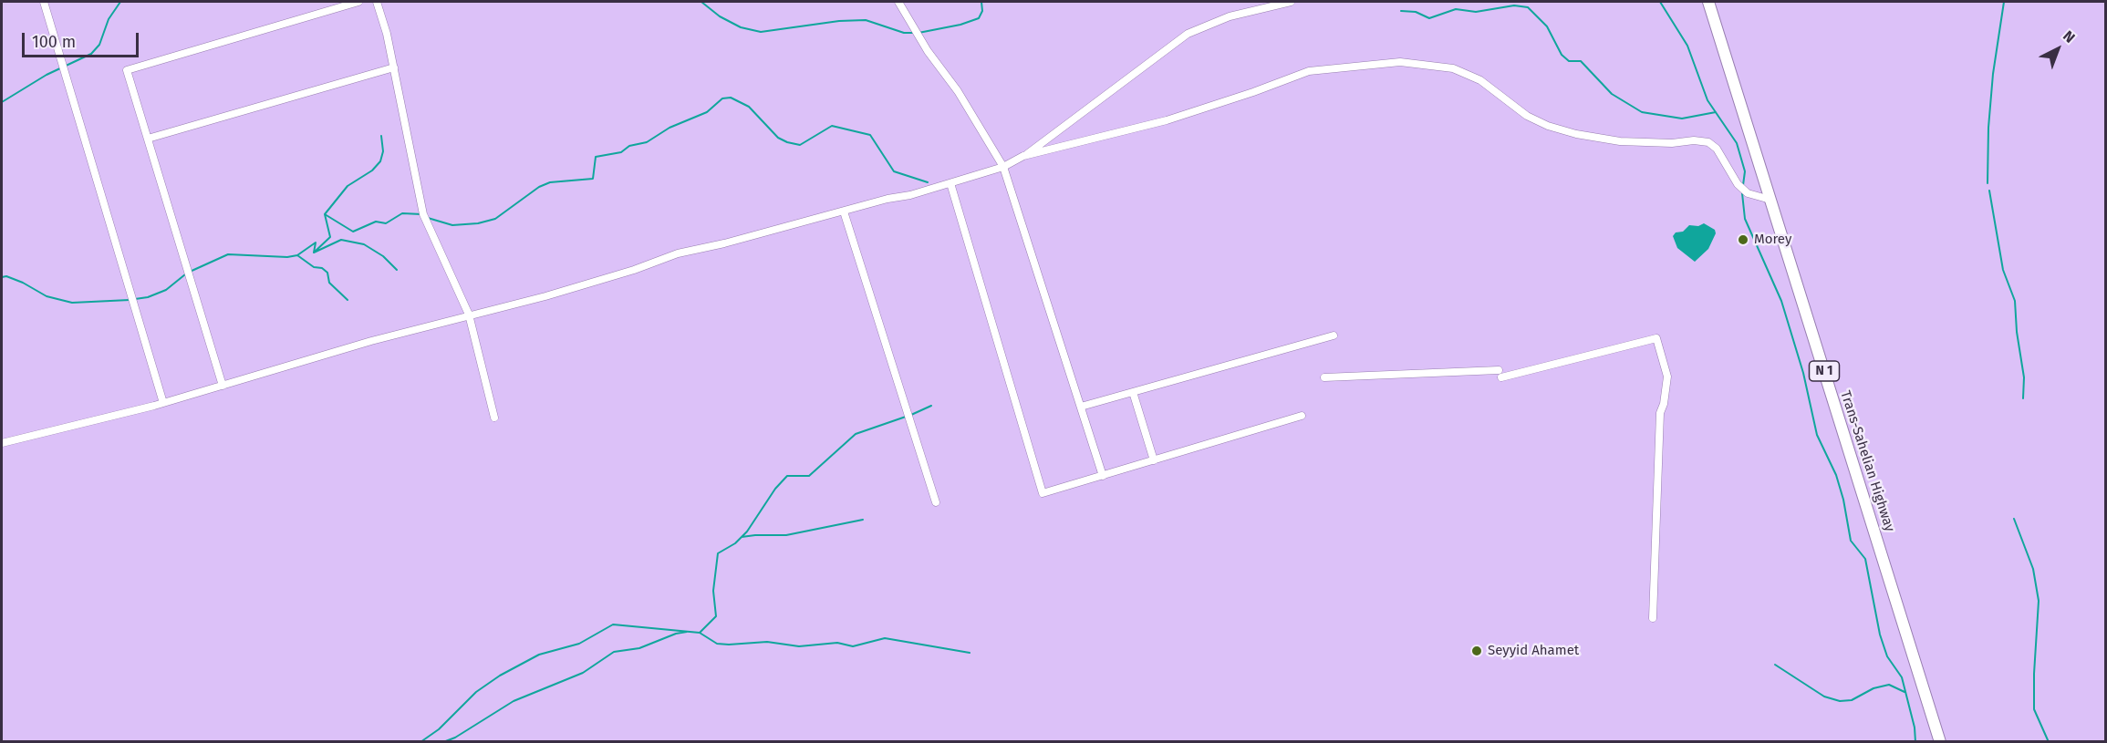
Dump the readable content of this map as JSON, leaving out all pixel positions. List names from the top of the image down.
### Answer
{
  "streets": {
    "highway": ["N 1", "Trans-Sahelian Highway"]
  },
  "places": ["Morey", "Seyyid Ahamet"],
  "scale_bar": "100 m",
  "north": "top right"
}
